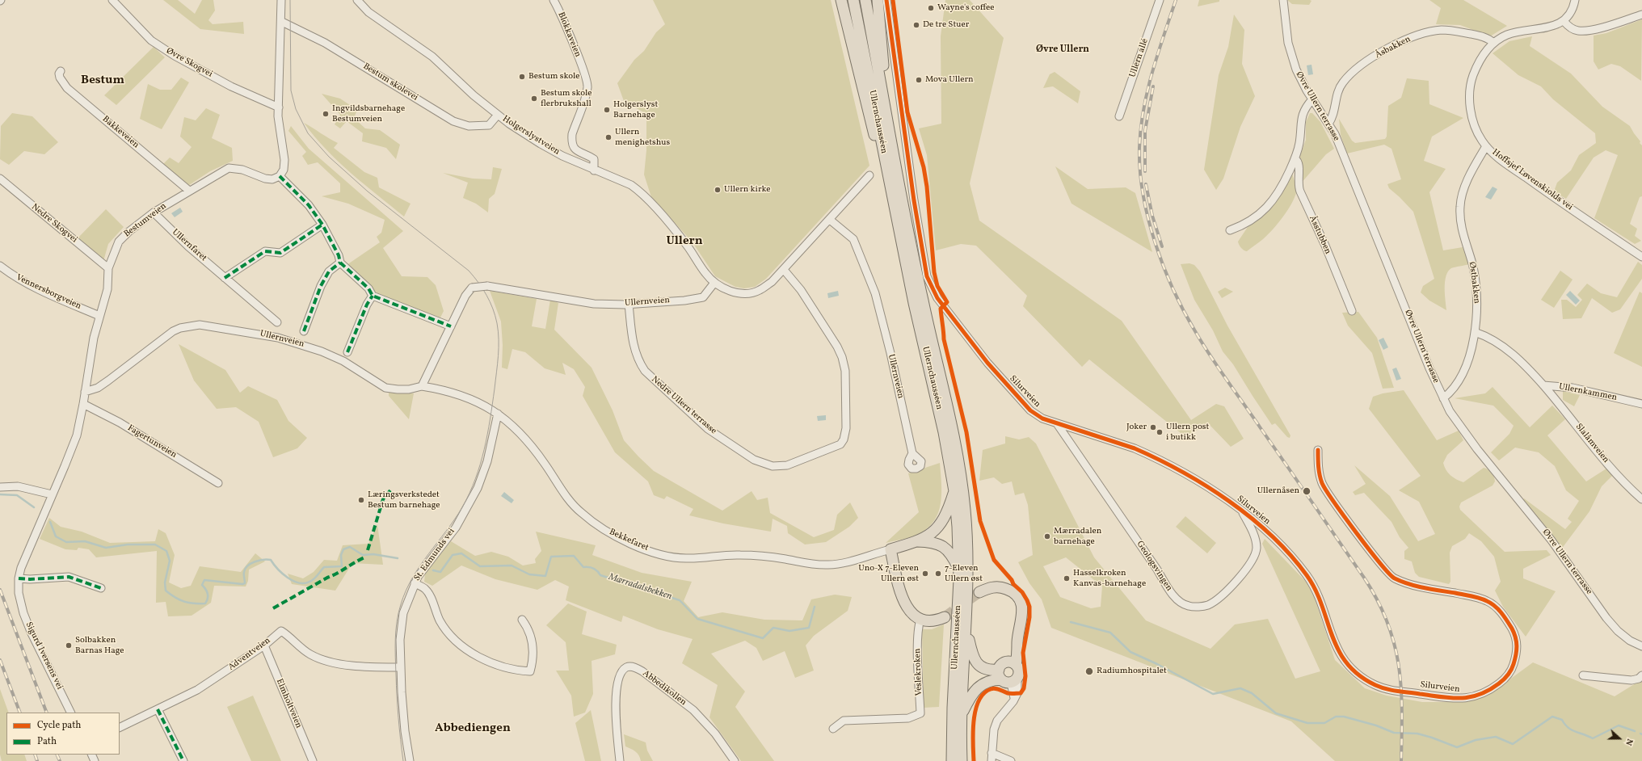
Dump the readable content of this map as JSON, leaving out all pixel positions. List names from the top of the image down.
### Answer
{
  "streets": {
    "highway": ["Ullernchausséen"],
    "street": [
      "Blokkaveien",
      "Åsbakken",
      "Ullern allé",
      "Øvre Skogvei",
      "Bestum skolevei",
      "Øvre Ullern terrasse",
      "Bakkeveien",
      "Holgerslystveien",
      "Hoffsjef Løvenskiolds vei",
      "Bestumveien",
      "Nedre Skogvei",
      "Åsstubben",
      "Ullernfaret",
      "Østbakken",
      "Vennersborgveien",
      "Ullernveien",
      "Silurveien",
      "Ullernkammen",
      "Nedre Ullern terrasse",
      "Fagertunveien",
      "Slalåmveien",
      "Bekkefaret",
      "St. Edmunds vei",
      "Geologsvingen",
      "Adventveien",
      "Sigurd Iversens vei",
      "Veslekroken",
      "Abbedikollen",
      "Elmholtveien"
    ]
  },
  "crossings": [
    ["Blokkaveien", "Holgerslystveien"],
    ["Åsbakken", "Øvre Ullern terrasse"],
    ["Åsbakken", "Hoffsjef Løvenskiolds vei"],
    ["Bestum skolevei", "Holgerslystveien"],
    ["Øvre Ullern terrasse", "Østbakken"],
    ["Bakkeveien", "Bestumveien"],
    ["Holgerslystveien", "Ullernveien"],
    ["Hoffsjef Løvenskiolds vei", "Østbakken"],
    ["Bestumveien", "Nedre Skogvei"],
    ["Bestumveien", "Ullernfaret"],
    ["Bestumveien", "Vennersborgveien"],
    ["Bestumveien", "Ullernveien"],
    ["Bestumveien", "Fagertunveien"],
    ["Bestumveien", "Sigurd Iversens vei"],
    ["Ullernveien", "Nedre Ullern terrasse"],
    ["Ullernveien", "Bekkefaret"],
    ["Silurveien", "Geologsvingen"],
    ["Ullernkammen", "Slalåmveien"],
    ["Bekkefaret", "St. Edmunds vei"],
    ["St. Edmunds vei", "Adventveien"],
    ["Adventveien", "Elmholtveien"]
  ],
  "districts": [
    "Øvre Ullern",
    "Bestum",
    "Ullern",
    "Abbediengen"
  ],
  "water": ["Mærradalsbekken"],
  "places": [
    "Wayne's coffee",
    "De tre Stuer",
    "Bestum skole",
    "Mova Ullern",
    "Bestum skole flerbrukshall",
    "Holgerslyst Barnehage",
    "Ingvildsbarnehage Bestumveien",
    "Ullern menighetshus",
    "Ullern kirke",
    "Joker",
    "Ullern post i butikk",
    "Ullernåsen",
    "Læringsverkstedet Bestum barnehage",
    "Mærradalen barnehage",
    "Uno-X 7-Eleven Ullern øst",
    "7-Eleven Ullern øst",
    "Hasselkroken Kanvas-barnehage",
    "Solbakken Barnas Hage",
    "Radiumhospitalet"
  ],
  "legend": ["Cycle path", "Path"],
  "north": "right"
}
